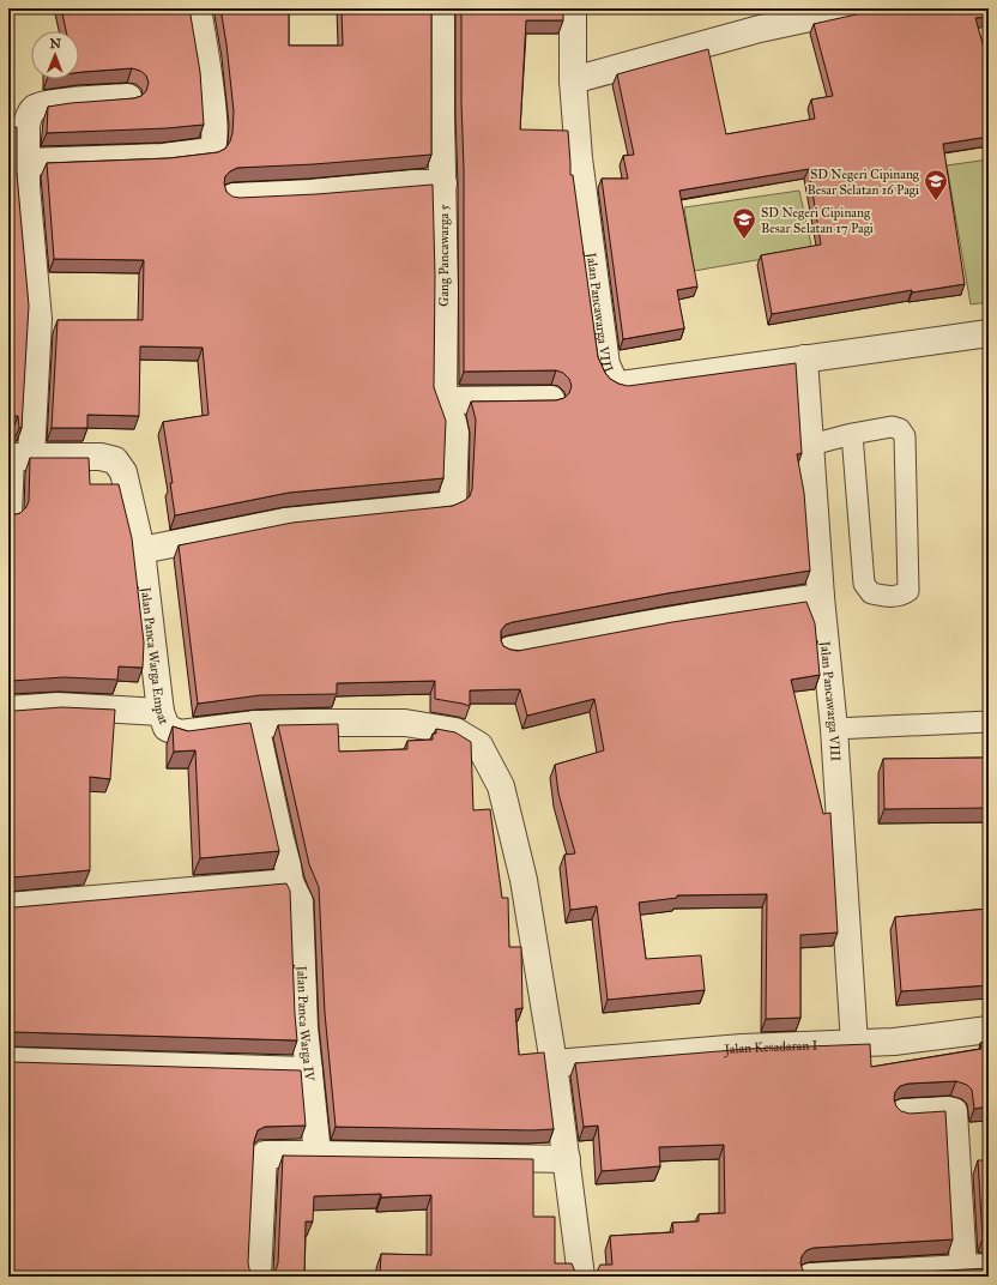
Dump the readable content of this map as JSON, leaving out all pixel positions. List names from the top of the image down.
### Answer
{
  "streets": {
    "street": [
      "Gang Pancawarga 5",
      "Jalan Pancawarga VIII",
      "Jalan Panca Warga Empat",
      "Jalan Panca Warga IV",
      "Jalan Kesadaran I"
    ]
  },
  "crossings": [
    ["Gang Pancawarga 5", "Jalan Panca Warga Empat"],
    ["Jalan Pancawarga VIII", "Jalan Kesadaran I"],
    ["Jalan Panca Warga Empat", "Jalan Panca Warga IV"],
    ["Jalan Panca Warga Empat", "Jalan Kesadaran I"]
  ],
  "places": {
    "school or university": ["SD Negeri Cipinang Besar Selatan 16 Pagi", "SD Negeri Cipinang Besar Selatan 17 Pagi"]
  },
  "north": "top"
}
